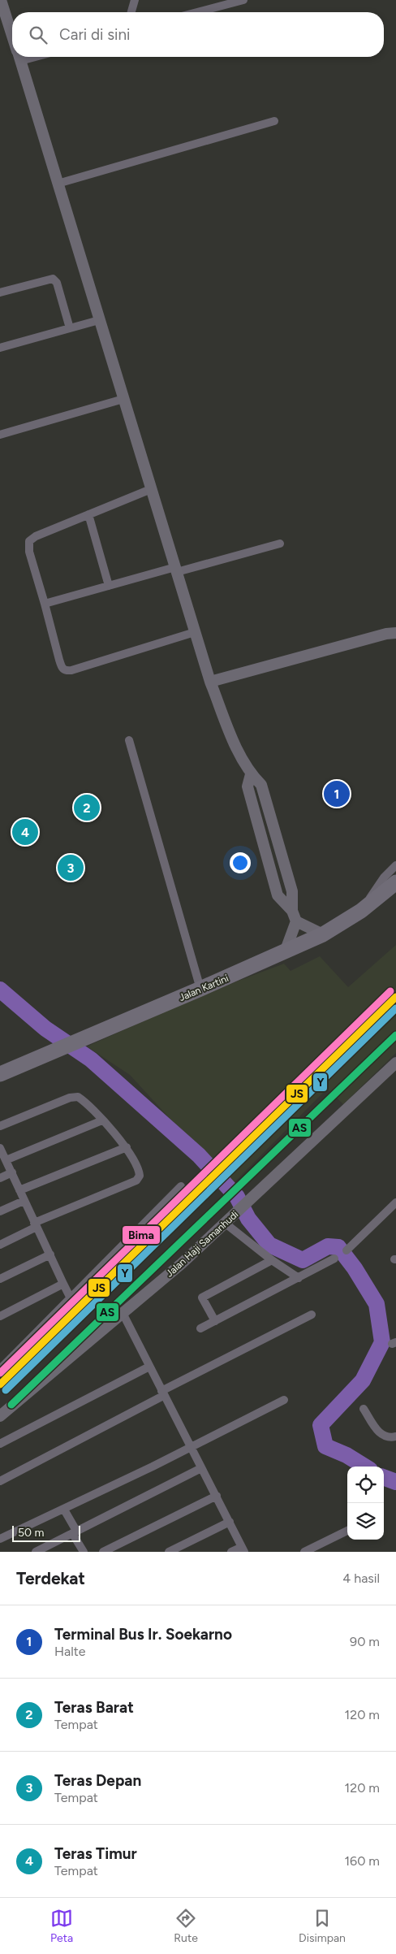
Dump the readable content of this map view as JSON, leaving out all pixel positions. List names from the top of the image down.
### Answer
{
  "streets": {
    "highway": ["Jalan Kartini"],
    "main road": ["Jalan Haji Samanhudi"]
  },
  "lines": [
    "transit line Bima",
    "transit line JS",
    "transit line Y",
    "transit line AS"
  ],
  "scale_bar": "50 m",
  "page": {
    "search": "Cari di sini",
    "pins": [
      "1",
      "2",
      "4",
      "3"
    ],
    "scale": "50 m",
    "heading": ["Terdekat", "4 hasil"],
    "list": [
      {
        "mark": "1",
        "name": "Terminal Bus Ir. Soekarno",
        "note": "Halte",
        "value": "90 m"
      },
      {
        "mark": "2",
        "name": "Teras Barat",
        "note": "Tempat",
        "value": "120 m"
      },
      {
        "mark": "3",
        "name": "Teras Depan",
        "note": "Tempat",
        "value": "120 m"
      },
      {
        "mark": "4",
        "name": "Teras Timur",
        "note": "Tempat",
        "value": "160 m"
      }
    ],
    "nav": ["Peta", "Rute", "Disimpan"]
  }
}
